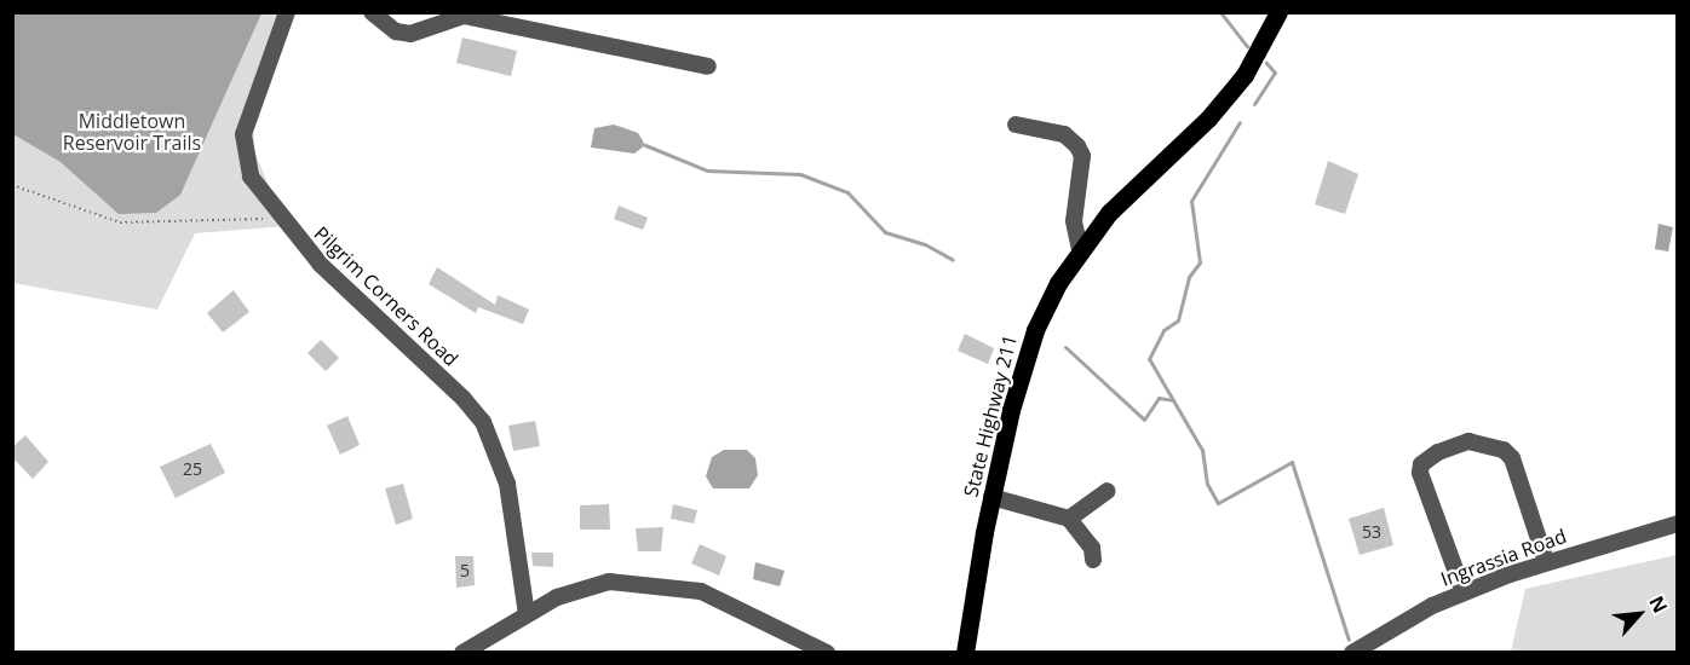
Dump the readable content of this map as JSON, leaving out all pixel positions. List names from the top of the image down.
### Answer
{
  "streets": {
    "main road": ["State Highway 211"],
    "street": ["Pilgrim Corners Road", "Ingrassia Road"]
  },
  "parks": ["Middletown Reservoir Trails"],
  "house_numbers": ["25", "53", "5"],
  "north": "top right"
}
